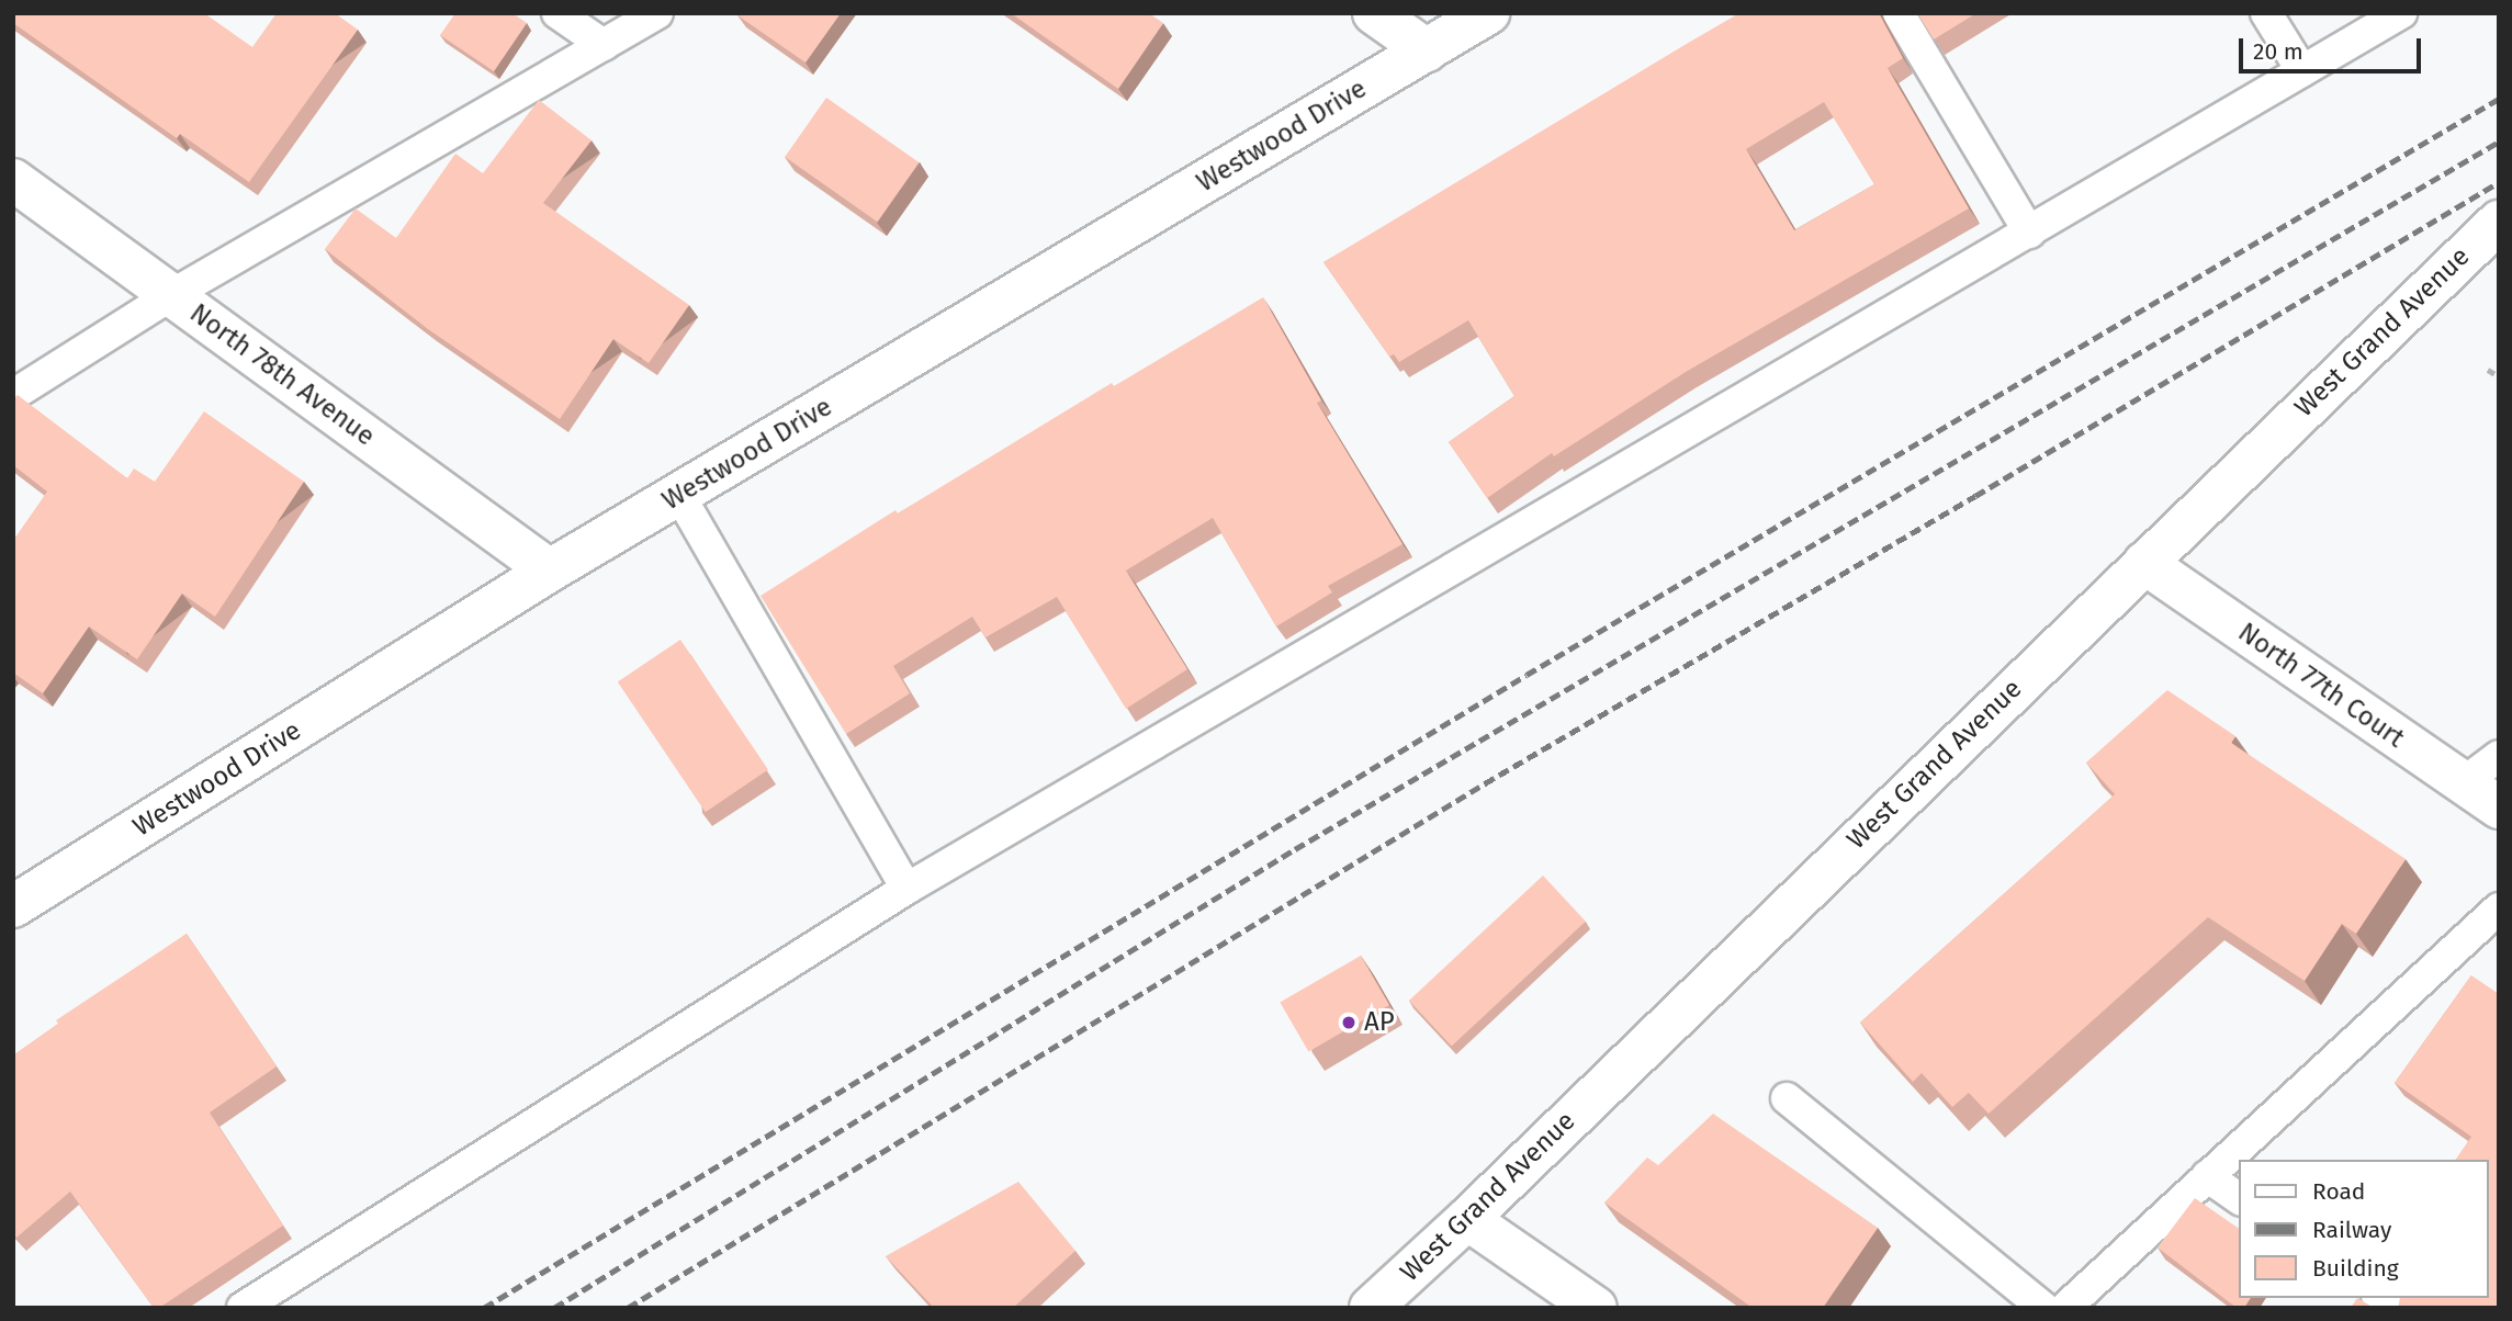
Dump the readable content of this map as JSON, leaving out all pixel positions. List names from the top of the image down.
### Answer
{
  "streets": {
    "street": [
      "Westwood Drive",
      "West Grand Avenue",
      "North 78th Avenue",
      "North 77th Court"
    ]
  },
  "crossings": [
    ["Westwood Drive", "North 78th Avenue"],
    ["West Grand Avenue", "North 77th Court"]
  ],
  "places": ["AP"],
  "legend": ["Road", "Railway", "Building"],
  "scale_bar": "20 m"
}
